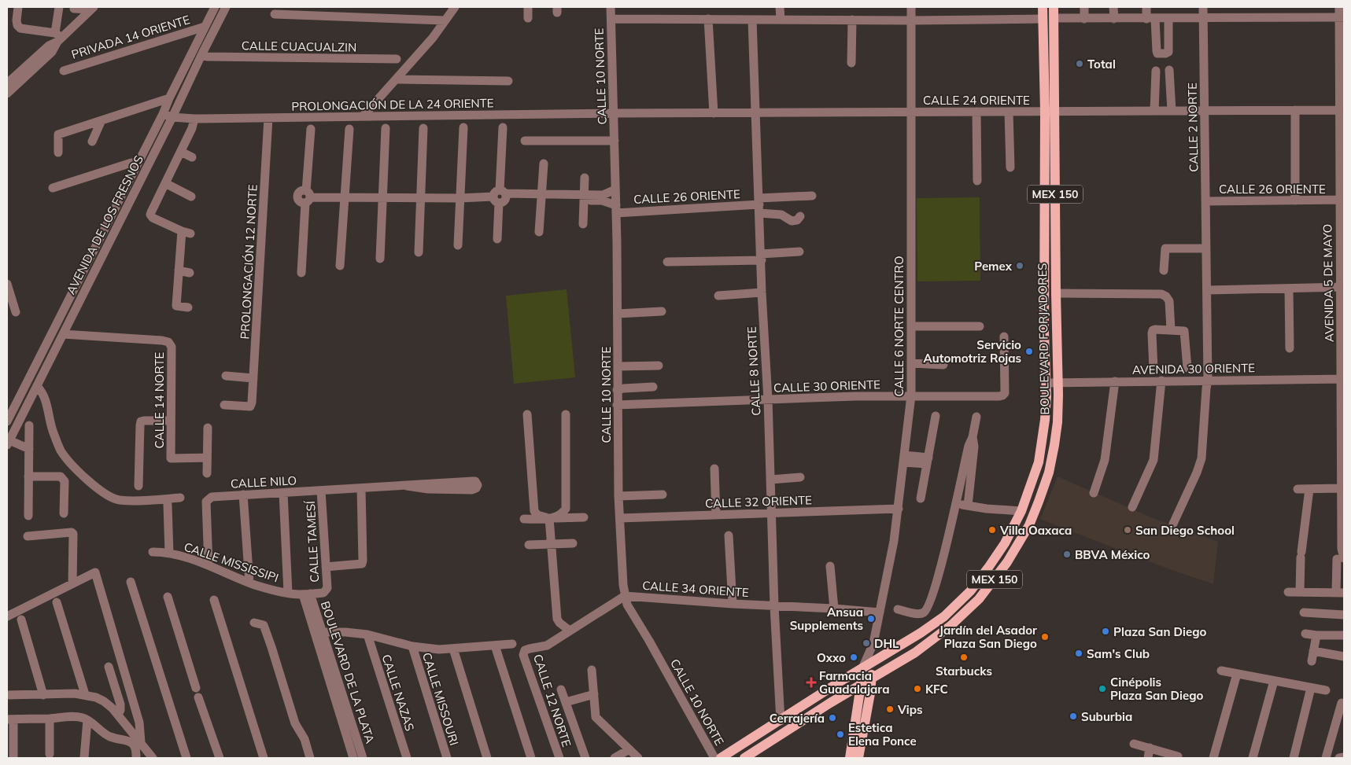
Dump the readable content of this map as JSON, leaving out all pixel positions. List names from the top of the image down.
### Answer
{
  "streets": {
    "main road": ["MEX 150", "BOULEVARD FORJADORES"],
    "street": [
      "PRIVADA 14 ORIENTE",
      "CALLE CUACUALZIN",
      "CALLE 10 NORTE",
      "CALLE 24 ORIENTE",
      "PROLONGACIÓN DE LA 24 ORIENTE",
      "CALLE 2 NORTE",
      "CALLE 26 ORIENTE",
      "AVENIDA DE LOS FRESNOS",
      "PROLONGACIÓN 12 NORTE",
      "AVENIDA 5 DE MAYO",
      "CALLE 6 NORTE CENTRO",
      "AVENIDA 30 ORIENTE",
      "CALLE 8 NORTE",
      "CALLE 30 ORIENTE",
      "CALLE 14 NORTE",
      "CALLE NILO",
      "CALLE 32 ORIENTE",
      "CALLE TAMESÍ",
      "CALLE MISSISSIPI",
      "CALLE 34 ORIENTE",
      "BOULEVARD DE LA PLATA",
      "CALLE NAZAS",
      "CALLE MISSOURI",
      "CALLE 12 NORTE"
    ]
  },
  "crossings": [
    ["CALLE CUACUALZIN", "AVENIDA DE LOS FRESNOS"],
    ["CALLE 10 NORTE", "CALLE 24 ORIENTE"],
    ["CALLE 10 NORTE", "PROLONGACIÓN DE LA 24 ORIENTE"],
    ["CALLE 10 NORTE", "CALLE 26 ORIENTE"],
    ["CALLE 10 NORTE", "CALLE 30 ORIENTE"],
    ["CALLE 10 NORTE", "CALLE 32 ORIENTE"],
    ["CALLE 10 NORTE", "CALLE 34 ORIENTE"],
    ["CALLE 24 ORIENTE", "PROLONGACIÓN DE LA 24 ORIENTE"],
    ["CALLE 24 ORIENTE", "CALLE 2 NORTE"],
    ["CALLE 24 ORIENTE", "AVENIDA 5 DE MAYO"],
    ["CALLE 24 ORIENTE", "CALLE 6 NORTE CENTRO"],
    ["CALLE 24 ORIENTE", "BOULEVARD FORJADORES"],
    ["CALLE 24 ORIENTE", "CALLE 8 NORTE"],
    ["PROLONGACIÓN DE LA 24 ORIENTE", "AVENIDA DE LOS FRESNOS"],
    ["PROLONGACIÓN DE LA 24 ORIENTE", "PROLONGACIÓN 12 NORTE"],
    ["CALLE 2 NORTE", "CALLE 26 ORIENTE"],
    ["CALLE 2 NORTE", "AVENIDA 30 ORIENTE"],
    ["CALLE 26 ORIENTE", "AVENIDA 5 DE MAYO"],
    ["CALLE 26 ORIENTE", "CALLE 8 NORTE"],
    ["MEX 150", "CALLE 6 NORTE CENTRO"],
    ["MEX 150", "BOULEVARD FORJADORES"],
    ["MEX 150", "CALLE 8 NORTE"],
    ["AVENIDA DE LOS FRESNOS", "CALLE 14 NORTE"],
    ["AVENIDA 5 DE MAYO", "AVENIDA 30 ORIENTE"],
    ["CALLE 6 NORTE CENTRO", "BOULEVARD FORJADORES"],
    ["CALLE 6 NORTE CENTRO", "CALLE 30 ORIENTE"],
    ["CALLE 6 NORTE CENTRO", "CALLE 32 ORIENTE"],
    ["CALLE 6 NORTE CENTRO", "CALLE 34 ORIENTE"],
    ["BOULEVARD FORJADORES", "AVENIDA 30 ORIENTE"],
    ["CALLE 8 NORTE", "CALLE 30 ORIENTE"],
    ["CALLE 8 NORTE", "CALLE 32 ORIENTE"],
    ["CALLE 8 NORTE", "CALLE 34 ORIENTE"],
    ["CALLE NILO", "CALLE TAMESÍ"],
    ["CALLE NILO", "CALLE MISSISSIPI"],
    ["CALLE TAMESÍ", "CALLE MISSISSIPI"],
    ["CALLE MISSISSIPI", "BOULEVARD DE LA PLATA"],
    ["CALLE 34 ORIENTE", "CALLE 12 NORTE"]
  ],
  "places": {
    "other": [
      "Total",
      "Pemex",
      "Servicio Automotriz Rojas",
      "Villa Oaxaca",
      "San Diego School",
      "BBVA México",
      "Ansua Supplements",
      "Plaza San Diego",
      "Jardín del Asador Plaza San Diego",
      "DHL",
      "Sam's Club",
      "Oxxo",
      "Starbucks",
      "KFC",
      "Cinépolis Plaza San Diego",
      "Vips",
      "Suburbia",
      "Cerrajería",
      "Estetica Elena Ponce"
    ],
    "health": ["Farmacia Guadalajara"]
  }
}
